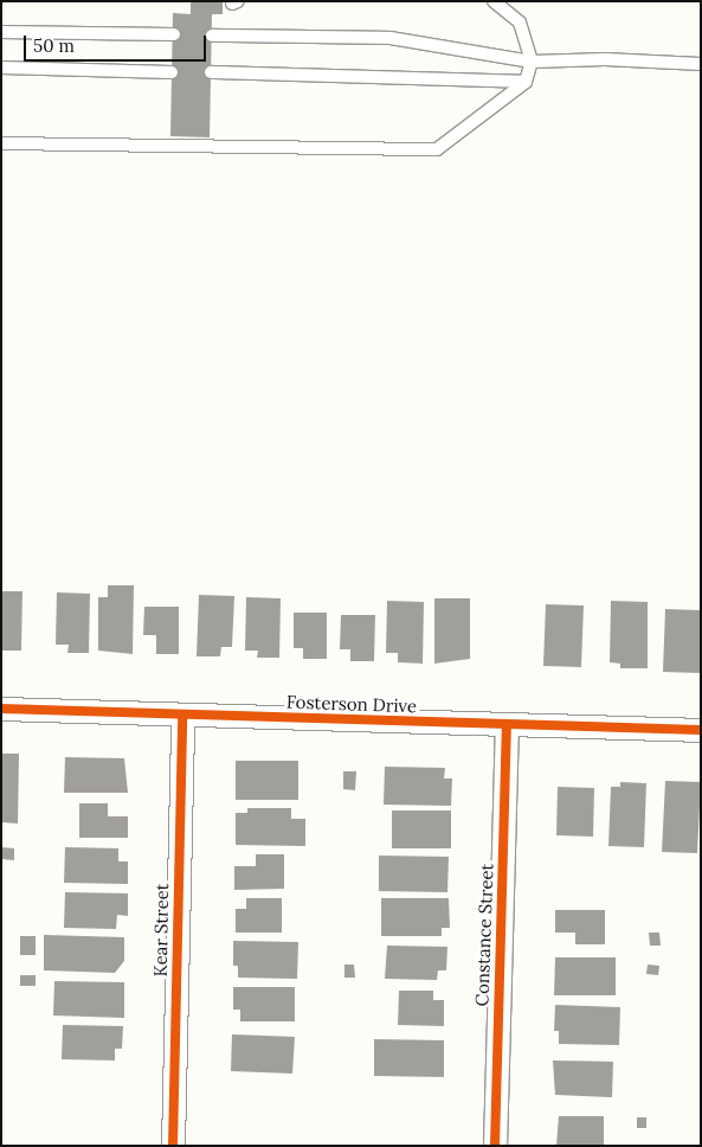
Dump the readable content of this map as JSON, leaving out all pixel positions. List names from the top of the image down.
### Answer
{
  "streets": {
    "street": ["Fosterson Drive", "Kear Street", "Constance Street"]
  },
  "crossings": [
    ["Fosterson Drive", "Kear Street"],
    ["Fosterson Drive", "Constance Street"]
  ],
  "scale_bar": "50 m"
}
